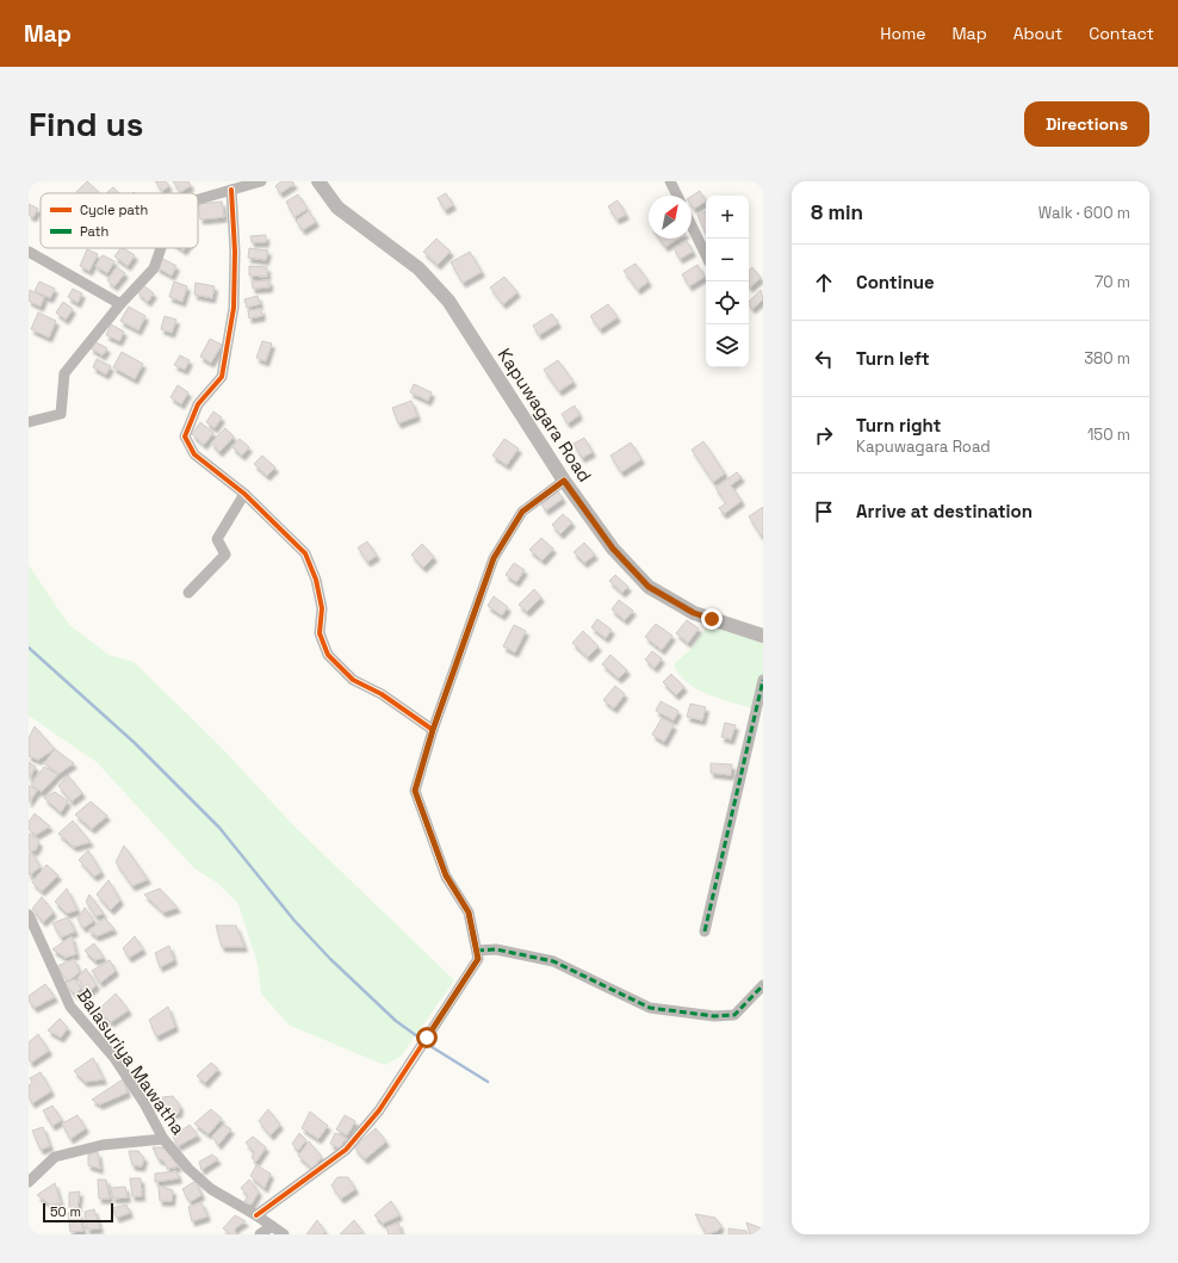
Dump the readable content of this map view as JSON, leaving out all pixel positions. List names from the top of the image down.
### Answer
{
  "streets": {
    "street": ["Kapuwagara Road", "Balasuriya Mawatha"]
  },
  "legend": ["Cycle path", "Path"],
  "scale_bar": "50 m",
  "north": "top right",
  "page": {
    "header": "Map",
    "nav": [
      "Home",
      "Map",
      "About",
      "Contact"
    ],
    "buttons": "Directions",
    "title": "Find us",
    "heading": ["8 min", "Walk · 600 m"],
    "map_buttons": ["+", "−"],
    "list": [
      ["Continue", "70 m"],
      ["Turn left", "380 m"],
      ["Turn right", "Kapuwagara Road", "150 m"],
      "Arrive at destination"
    ],
    "scale": "50 m"
  }
}
